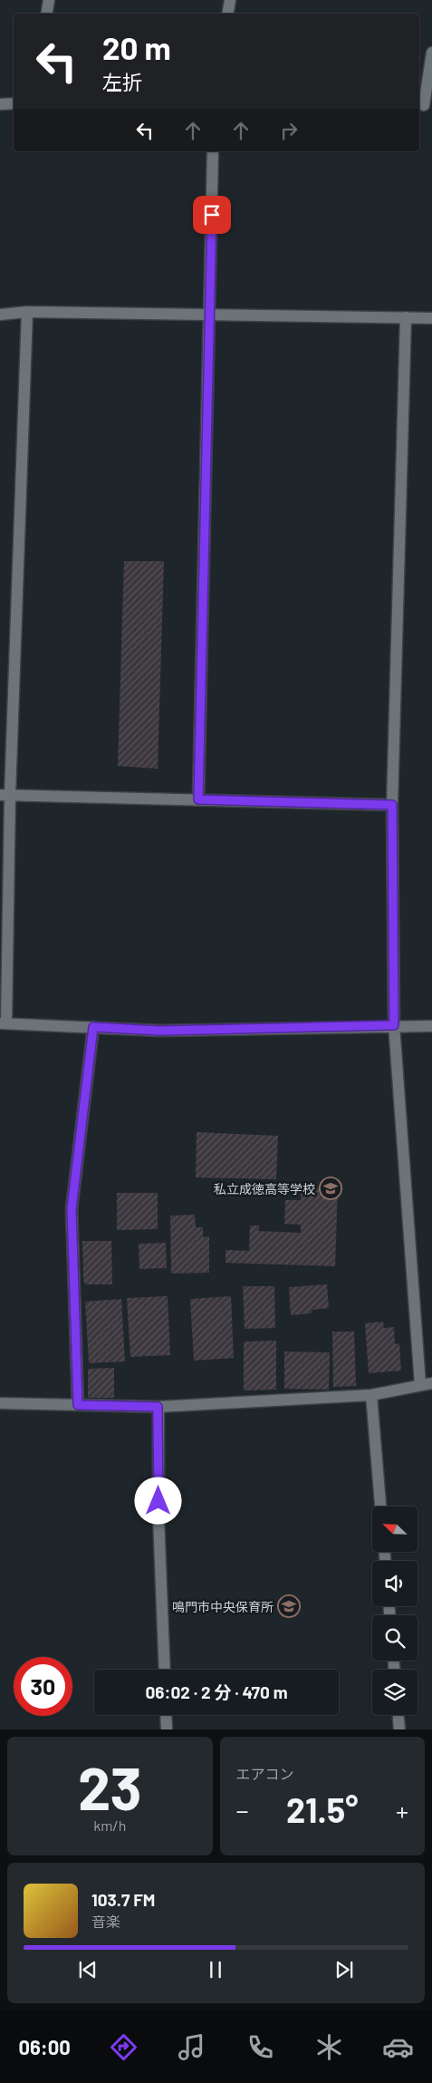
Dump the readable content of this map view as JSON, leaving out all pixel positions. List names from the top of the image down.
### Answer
{
  "places": {
    "school or university": ["私立成徳高等学校", "鳴門市中央保育所"]
  },
  "north": "top left",
  "page": {
    "turn": ["20 m", "左折"],
    "limit": "30",
    "trip": "06:02 · 2 分 · 470 m",
    "tile": [
      ["23", "km/h"],
      "エアコン"
    ],
    "heat": ["−", "21.5°", "+"],
    "song": ["103.7 FM", "音楽"],
    "tabs": "06:00"
  }
}
